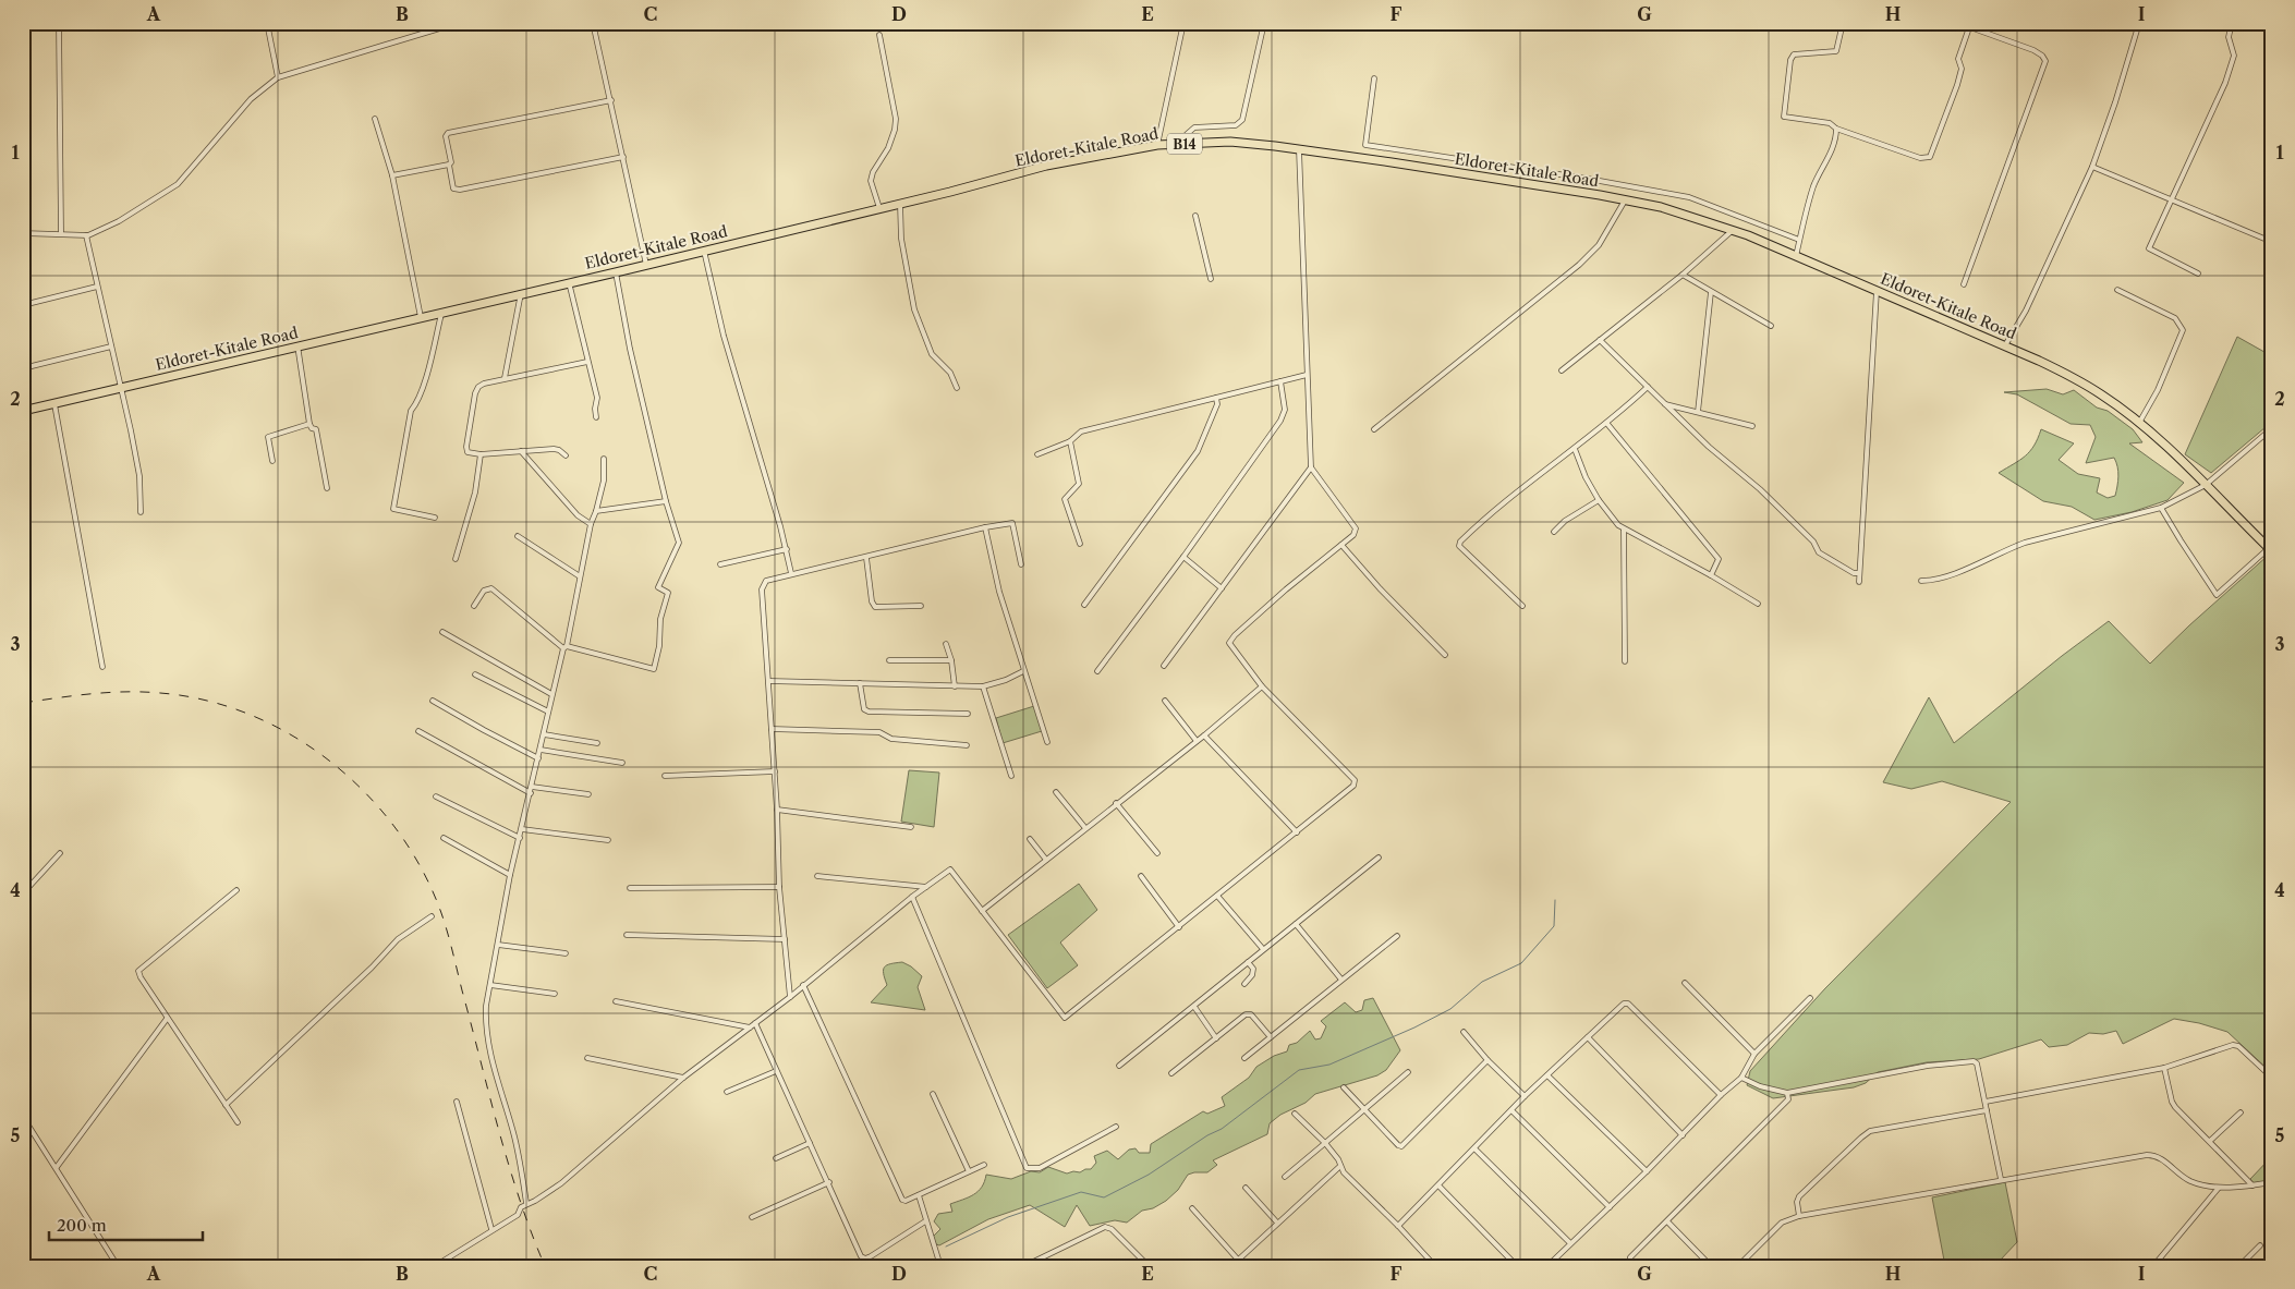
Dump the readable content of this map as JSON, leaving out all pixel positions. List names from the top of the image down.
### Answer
{
  "streets": {
    "highway": ["B14", "Eldoret-Kitale Road"]
  },
  "scale_bar": "200 m",
  "grid": {
    "columns": [
      "A",
      "B",
      "C",
      "D",
      "E",
      "F",
      "G",
      "H",
      "I"
    ],
    "rows": [
      "1",
      "2",
      "3",
      "4",
      "5"
    ]
  }
}
